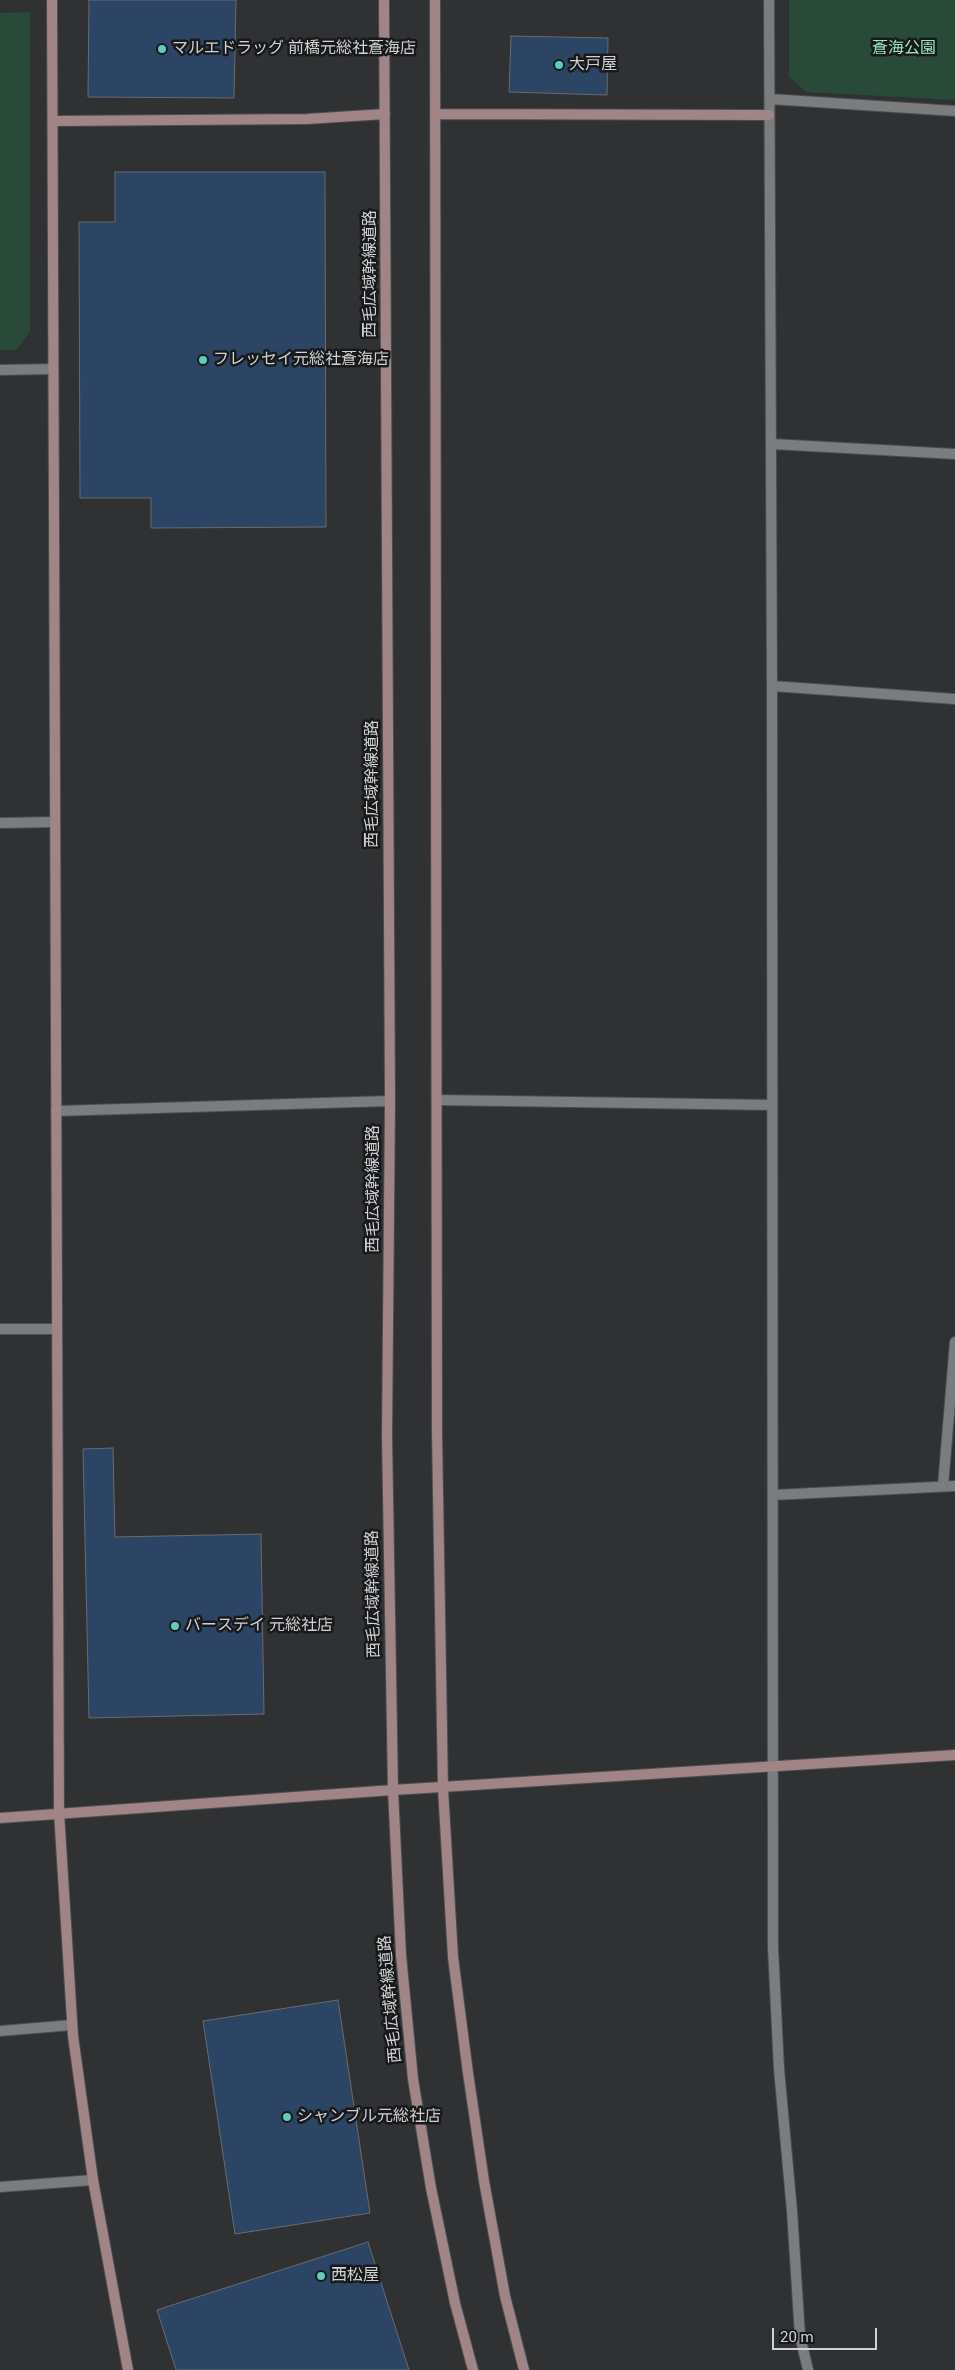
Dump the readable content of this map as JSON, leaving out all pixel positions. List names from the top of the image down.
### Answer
{
  "streets": {
    "main road": ["西毛広域幹線道路"]
  },
  "parks": ["蒼海公園"],
  "places": [
    "マルエドラッグ 前橋元総社蒼海店",
    "大戸屋",
    "フレッセイ元総社蒼海店",
    "バースデイ 元総社店",
    "シャンブル元総社店",
    "西松屋"
  ],
  "scale_bar": "20 m"
}
